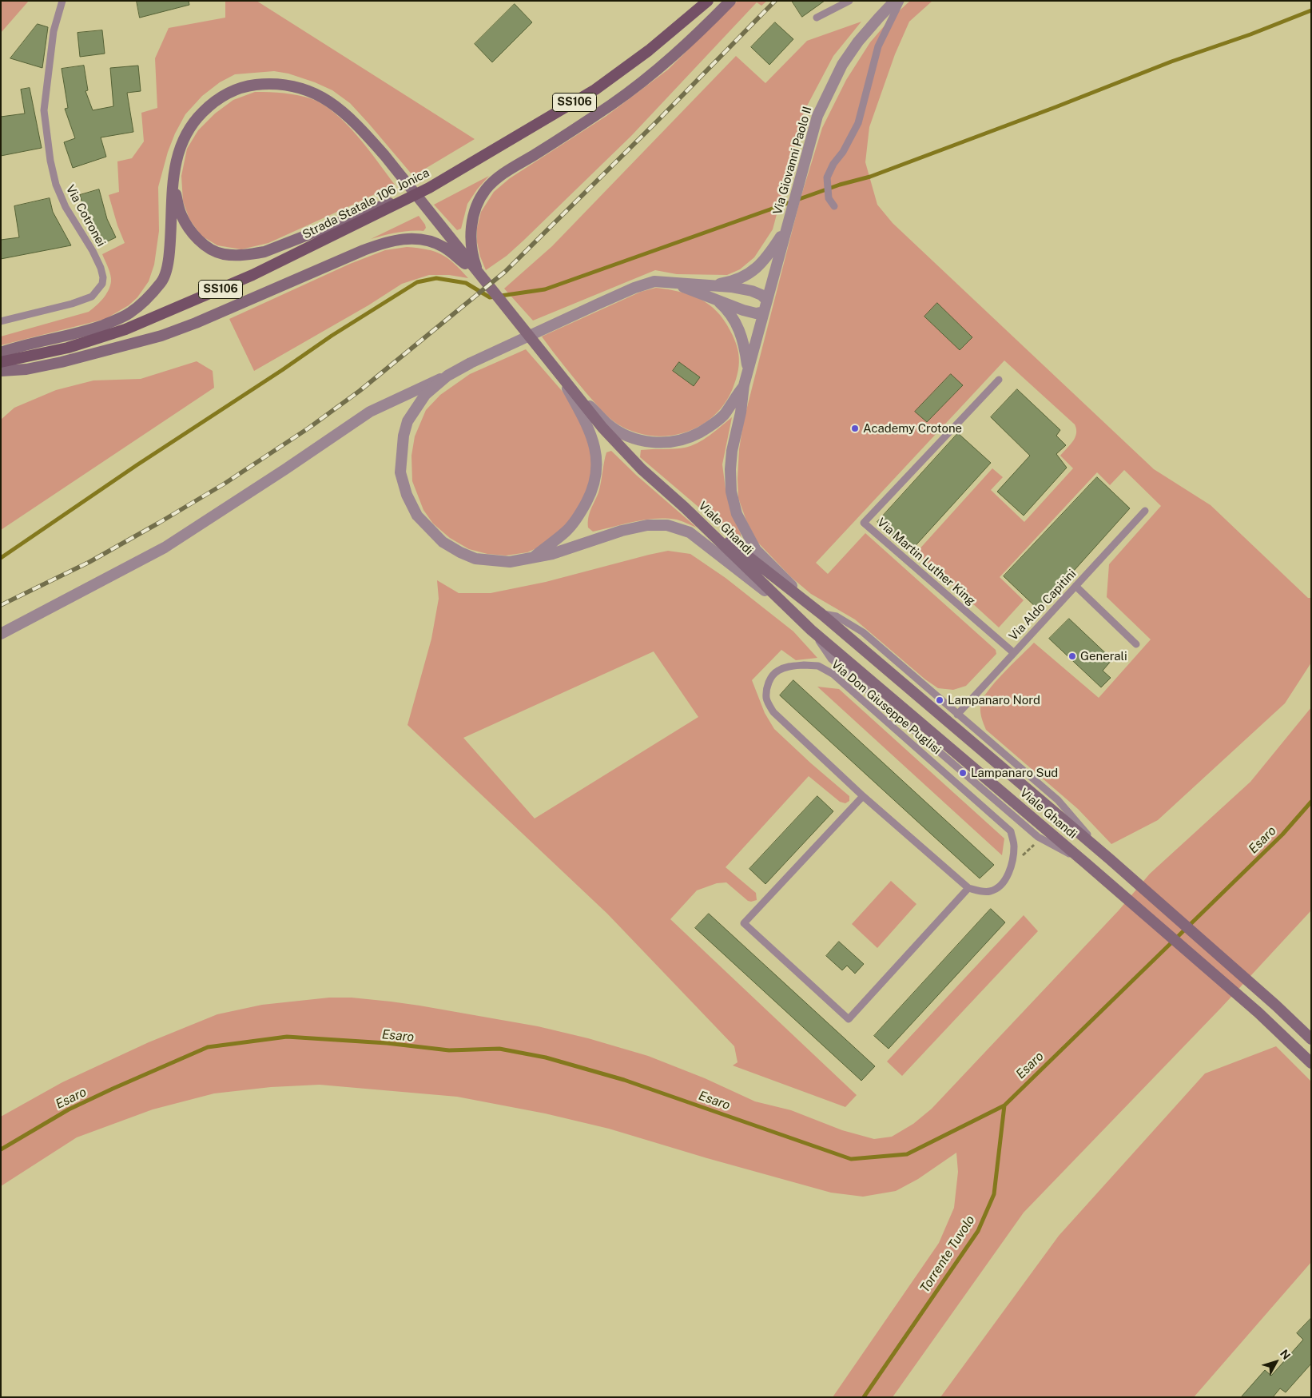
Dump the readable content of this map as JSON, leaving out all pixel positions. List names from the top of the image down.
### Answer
{
  "streets": {
    "main road": ["SS106", "Strada Statale 106 Jonica", "Viale Ghandi"],
    "street": ["Via Giovanni Paolo II"],
    "lane": [
      "Via Cotronei",
      "Via Martin Luther King",
      "Via Aldo Capitini",
      "Via Don Giuseppe Puglisi"
    ]
  },
  "crossings": [
    ["Via Martin Luther King", "Via Aldo Capitini"]
  ],
  "water": ["Esaro", "Torrente Tuvolo"],
  "places": [
    "Academy Crotone",
    "Generali",
    "Lampanaro Nord",
    "Lampanaro Sud"
  ],
  "north": "top right"
}
